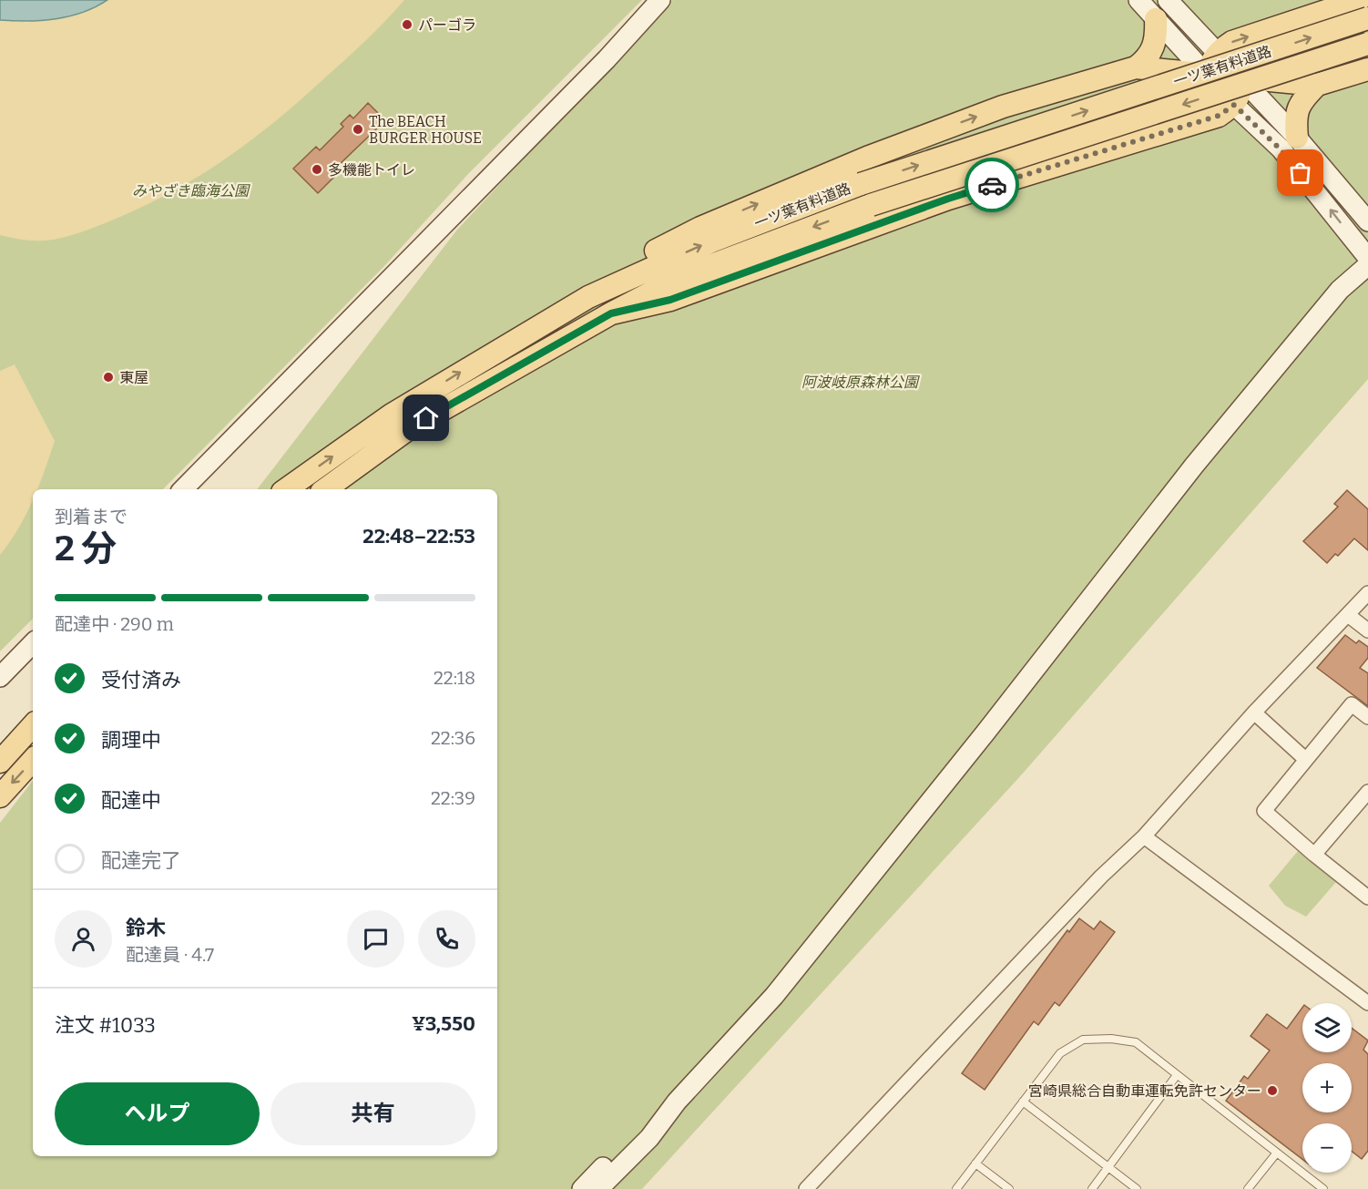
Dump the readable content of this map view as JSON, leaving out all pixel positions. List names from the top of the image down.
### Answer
{
  "streets": {
    "main road": ["一ツ葉有料道路"]
  },
  "parks": ["みやざき臨海公園", "阿波岐原森林公園"],
  "places": [
    "パーゴラ",
    "The BEACH BURGER HOUSE",
    "多機能トイレ",
    "東屋",
    "宮崎県総合自動車運転免許センター"
  ],
  "page": {
    "heading": ["2 分", "到着まで", "22:48–22:53"],
    "panel": [
      "鈴木",
      "配達員 · 4.7",
      "注文 #1033",
      "¥3,550"
    ],
    "bar": "配達中 · 290 m",
    "list": [
      ["受付済み", "22:18"],
      ["調理中", "22:36"],
      ["配達中", "22:39"],
      "配達完了"
    ],
    "map_buttons": ["+", "−"],
    "buttons": ["ヘルプ", "共有"]
  }
}
